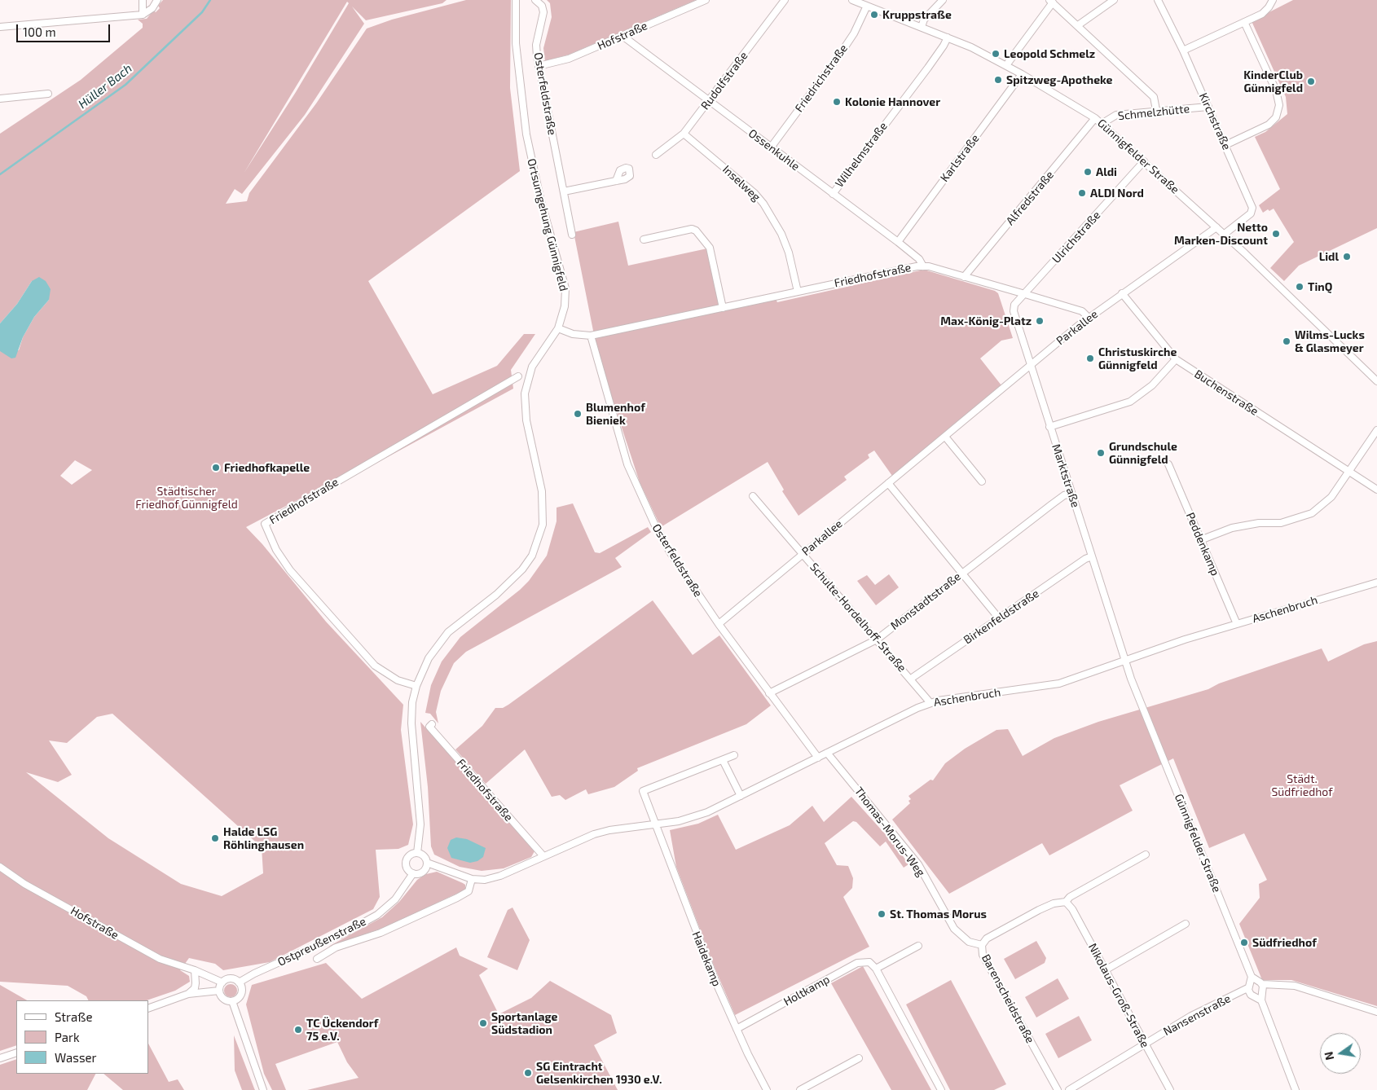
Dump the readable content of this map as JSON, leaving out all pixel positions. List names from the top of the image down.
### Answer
{
  "streets": {
    "street": [
      "Hofstraße",
      "Friedrichstraße",
      "Rudolfstraße",
      "Osterfeldstraße",
      "Schmelzhütte",
      "Kirchstraße",
      "Ossenkuhle",
      "Wilhelmstraße",
      "Günnigfelder Straße",
      "Karlstraße",
      "Inselweg",
      "Alfredstraße",
      "Ortsumgehung Günnigfeld",
      "Ulrichstraße",
      "Friedhofstraße",
      "Parkallee",
      "Buchenstraße",
      "Marktstraße",
      "Peddenkamp",
      "Monstadtstraße",
      "Aschenbruch",
      "Birkenfeldstraße",
      "Schulte-Hordelhoff-Straße",
      "Thomas-Morus-Weg",
      "Ostpreußenstraße",
      "Haidekamp",
      "Holtkamp",
      "Nikolaus-Groß-Straße",
      "Barenscheidstraße",
      "Nansenstraße"
    ]
  },
  "crossings": [
    ["Hofstraße", "Osterfeldstraße"],
    ["Hofstraße", "Ossenkuhle"],
    ["Hofstraße", "Ostpreußenstraße"],
    ["Friedrichstraße", "Ossenkuhle"],
    ["Friedrichstraße", "Günnigfelder Straße"],
    ["Rudolfstraße", "Ossenkuhle"],
    ["Rudolfstraße", "Inselweg"],
    ["Osterfeldstraße", "Friedhofstraße"],
    ["Osterfeldstraße", "Parkallee"],
    ["Osterfeldstraße", "Monstadtstraße"],
    ["Osterfeldstraße", "Aschenbruch"],
    ["Schmelzhütte", "Kirchstraße"],
    ["Schmelzhütte", "Günnigfelder Straße"],
    ["Kirchstraße", "Günnigfelder Straße"],
    ["Ossenkuhle", "Wilhelmstraße"],
    ["Ossenkuhle", "Karlstraße"],
    ["Ossenkuhle", "Friedhofstraße"],
    ["Wilhelmstraße", "Günnigfelder Straße"],
    ["Günnigfelder Straße", "Karlstraße"],
    ["Günnigfelder Straße", "Alfredstraße"],
    ["Günnigfelder Straße", "Ulrichstraße"],
    ["Günnigfelder Straße", "Parkallee"],
    ["Günnigfelder Straße", "Marktstraße"],
    ["Günnigfelder Straße", "Aschenbruch"],
    ["Inselweg", "Friedhofstraße"],
    ["Alfredstraße", "Friedhofstraße"],
    ["Ortsumgehung Günnigfeld", "Friedhofstraße"],
    ["Ortsumgehung Günnigfeld", "Ostpreußenstraße"],
    ["Ulrichstraße", "Friedhofstraße"],
    ["Ulrichstraße", "Marktstraße"],
    ["Friedhofstraße", "Parkallee"],
    ["Friedhofstraße", "Marktstraße"],
    ["Parkallee", "Buchenstraße"],
    ["Parkallee", "Marktstraße"],
    ["Parkallee", "Schulte-Hordelhoff-Straße"],
    ["Marktstraße", "Monstadtstraße"],
    ["Marktstraße", "Aschenbruch"],
    ["Marktstraße", "Birkenfeldstraße"],
    ["Peddenkamp", "Aschenbruch"],
    ["Monstadtstraße", "Schulte-Hordelhoff-Straße"],
    ["Aschenbruch", "Schulte-Hordelhoff-Straße"],
    ["Aschenbruch", "Thomas-Morus-Weg"],
    ["Birkenfeldstraße", "Schulte-Hordelhoff-Straße"],
    ["Thomas-Morus-Weg", "Barenscheidstraße"],
    ["Haidekamp", "Holtkamp"],
    ["Nikolaus-Groß-Straße", "Barenscheidstraße"],
    ["Nikolaus-Groß-Straße", "Nansenstraße"]
  ],
  "water": ["Hüller Bach"],
  "parks": ["Städtischer Friedhof Günnigfeld", "Städt. Südfriedhof"],
  "places": [
    "Kruppstraße",
    "Leopold Schmelz",
    "Spitzweg-Apotheke",
    "KinderClub Günnigfeld",
    "Kolonie Hannover",
    "Aldi",
    "ALDI Nord",
    "Netto Marken-Discount",
    "Lidl",
    "TinQ",
    "Max-König-Platz",
    "Wilms-Lucks & Glasmeyer",
    "Christuskirche Günnigfeld",
    "Blumenhof Bieniek",
    "Grundschule Günnigfeld",
    "Friedhofkapelle",
    "Halde LSG Röhlinghausen",
    "St. Thomas Morus",
    "Südfriedhof",
    "Sportanlage Südstadion",
    "TC Ückendorf 75 e.V.",
    "SG Eintracht Gelsenkirchen 1930 e.V."
  ],
  "legend": ["Straße", "Park", "Wasser"],
  "scale_bar": "100 m",
  "north": "left"
}
